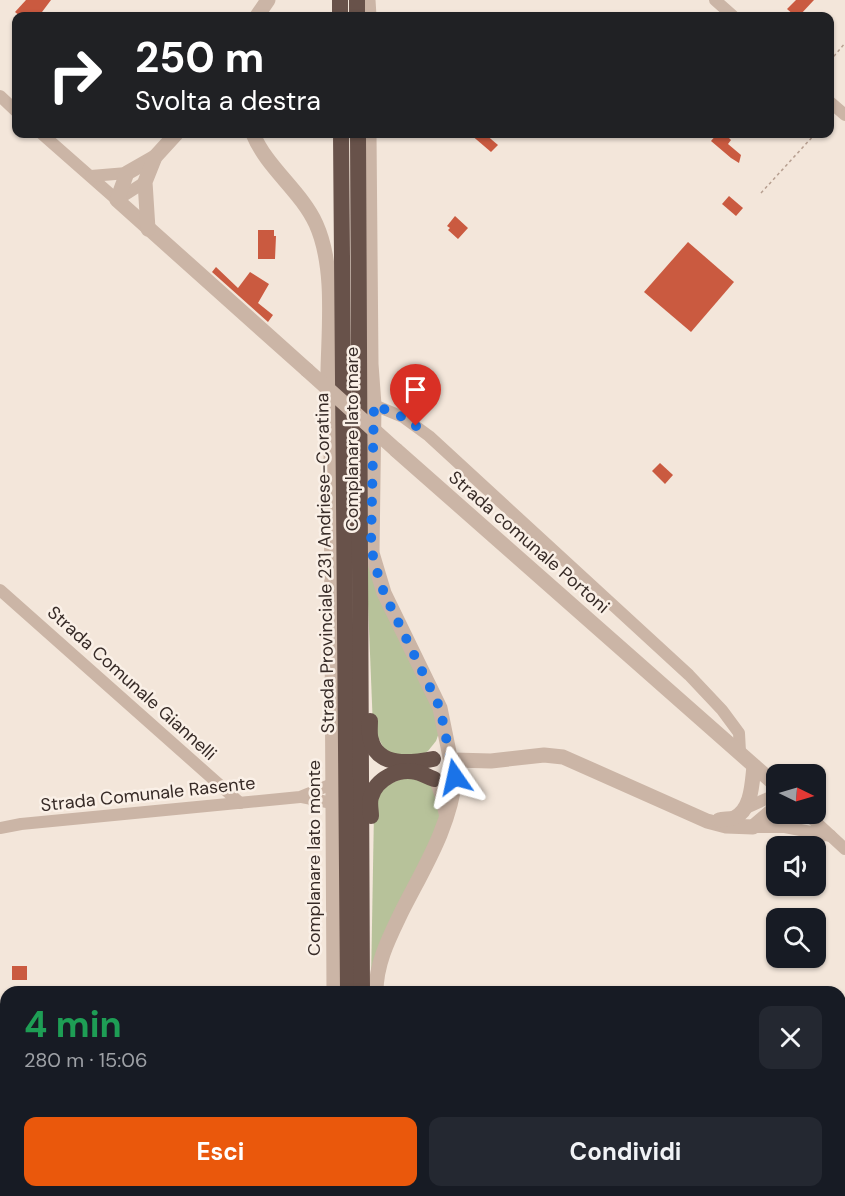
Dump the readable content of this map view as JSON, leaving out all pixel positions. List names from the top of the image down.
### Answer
{
  "streets": {
    "highway": ["Strada Provinciale 231 Andriese-Coratina"],
    "street": [
      "Complanare lato mare",
      "Strada comunale Portoni",
      "Strada Comunale Giannelli",
      "Strada Comunale Rasente",
      "Complanare lato monte"
    ]
  },
  "crossings": [
    ["Strada Comunale Giannelli", "Strada Comunale Rasente"]
  ],
  "north": "right",
  "page": {
    "turn": ["250 m", "Svolta a destra"],
    "heading": ["4 min", "280 m · 15:06"],
    "buttons": ["Esci", "Condividi"]
  }
}
